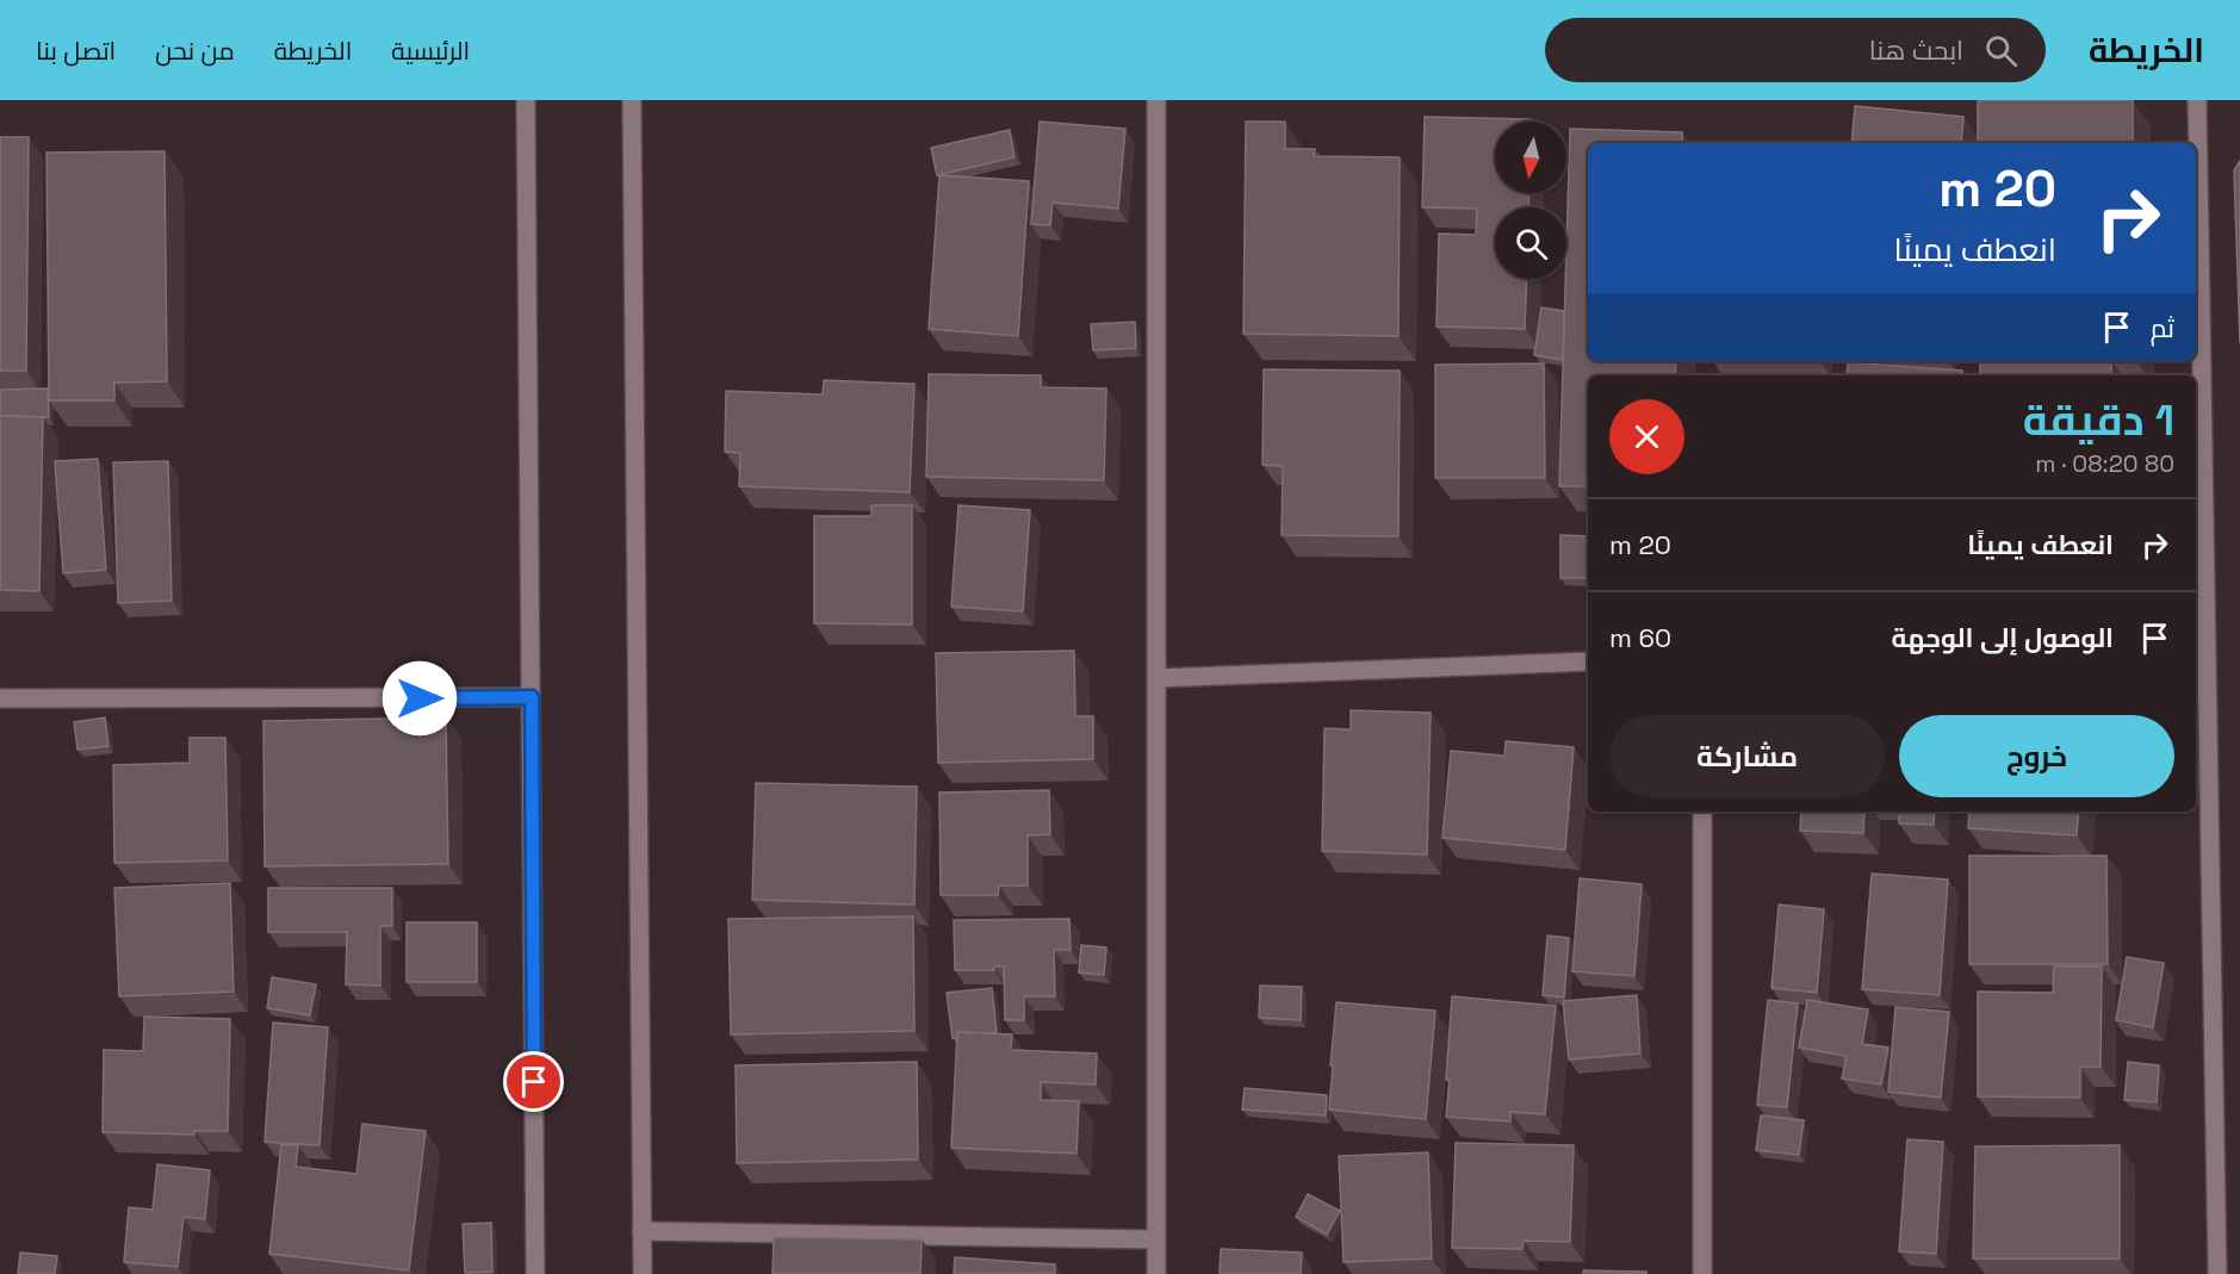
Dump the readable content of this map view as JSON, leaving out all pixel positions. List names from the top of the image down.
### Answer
{
  "north": "bottom",
  "page": {
    "header": "الخريطة",
    "search": "ابحث هنا",
    "nav": [
      "الرئيسية",
      "الخريطة",
      "من نحن",
      "اتصل بنا"
    ],
    "turn": ["20 m", "انعطف يمينًا"],
    "then": "ثم",
    "heading": ["1 دقيقة", "80 m · 08:20"],
    "list": [
      {
        "name": "انعطف يمينًا",
        "value": "20 m"
      },
      {
        "name": "الوصول إلى الوجهة",
        "value": "60 m"
      }
    ],
    "buttons": ["خروج", "مشاركة"]
  }
}
